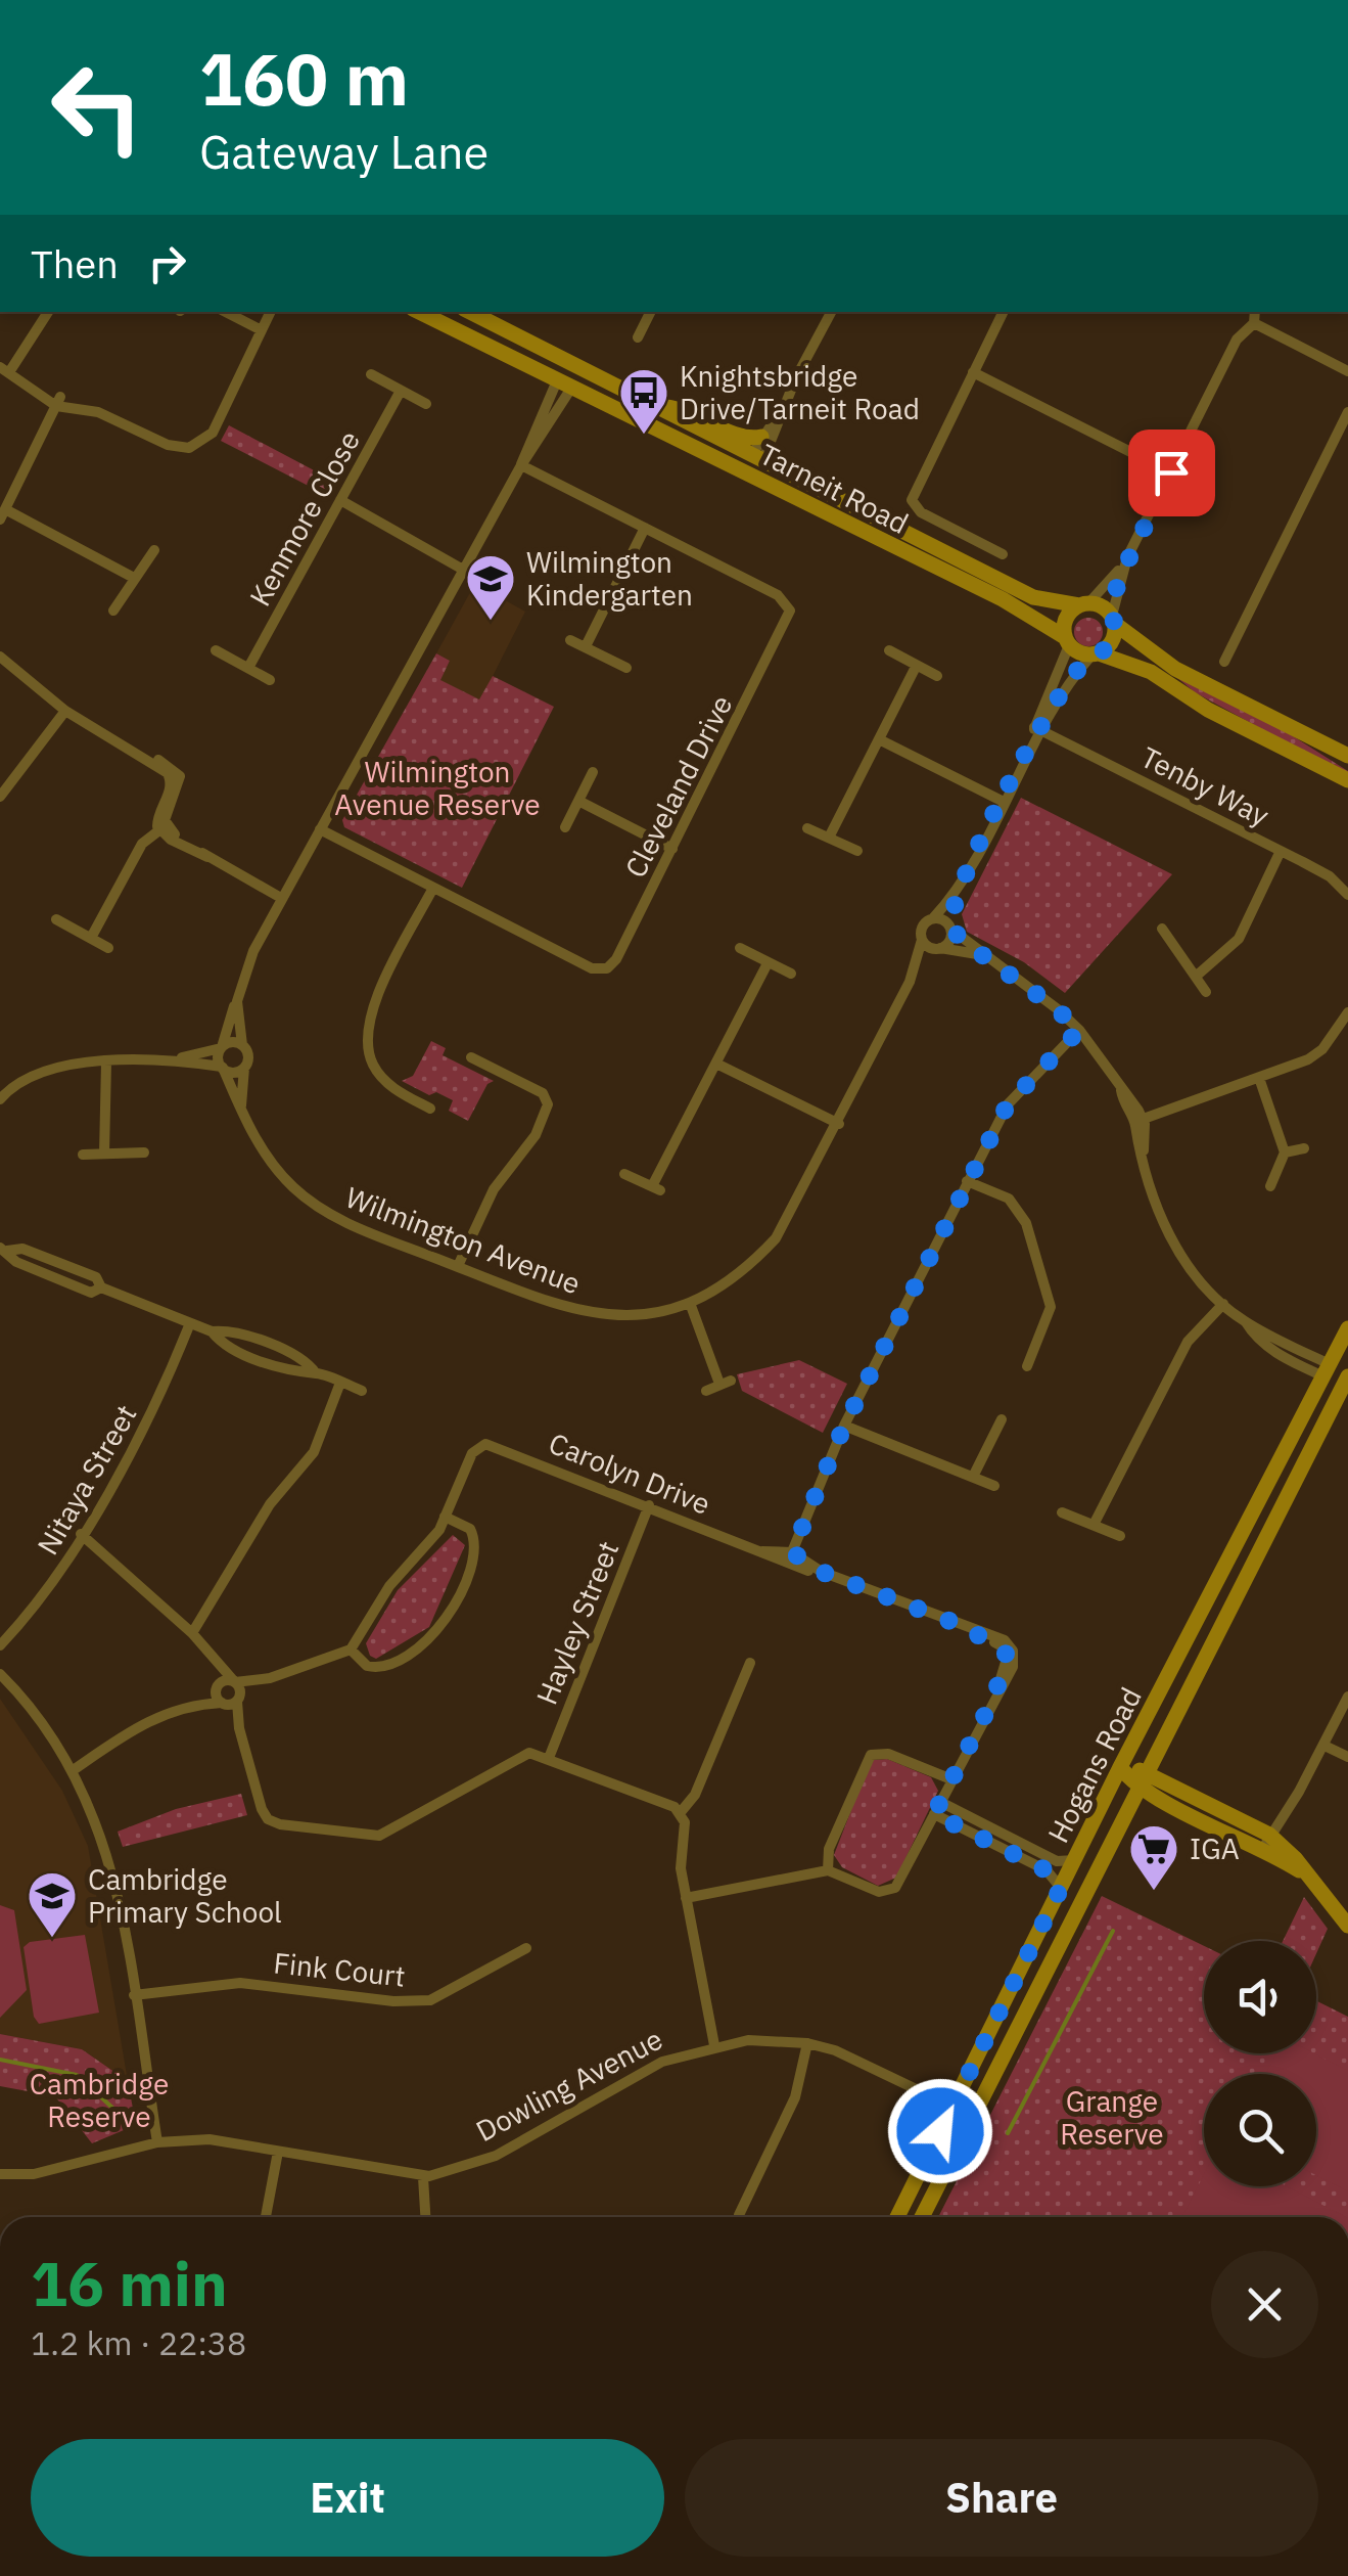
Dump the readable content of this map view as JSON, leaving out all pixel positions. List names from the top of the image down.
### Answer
{
  "streets": {
    "street": [
      "Tarneit Road",
      "Kenmore Close",
      "Cleveland Drive",
      "Tenby Way",
      "Wilmington Avenue",
      "Carolyn Drive",
      "Nitaya Street",
      "Hayley Street",
      "Hogans Road",
      "Fink Court",
      "Dowling Avenue"
    ]
  },
  "crossings": [
    ["Carolyn Drive", "Hayley Street"],
    ["Hogans Road", "Dowling Avenue"]
  ],
  "parks": ["Wilmington Avenue Reserve", "Cambridge Reserve", "Grange Reserve"],
  "places": {
    "bus stop": ["Knightsbridge Drive/Tarneit Road"],
    "school or university": ["Wilmington Kindergarten", "Cambridge Primary School"],
    "supermarket": ["IGA"]
  },
  "page": {
    "turn": ["160 m", "Gateway Lane"],
    "then": "Then",
    "heading": ["16 min", "1.2 km · 22:38"],
    "buttons": ["Exit", "Share"]
  }
}
